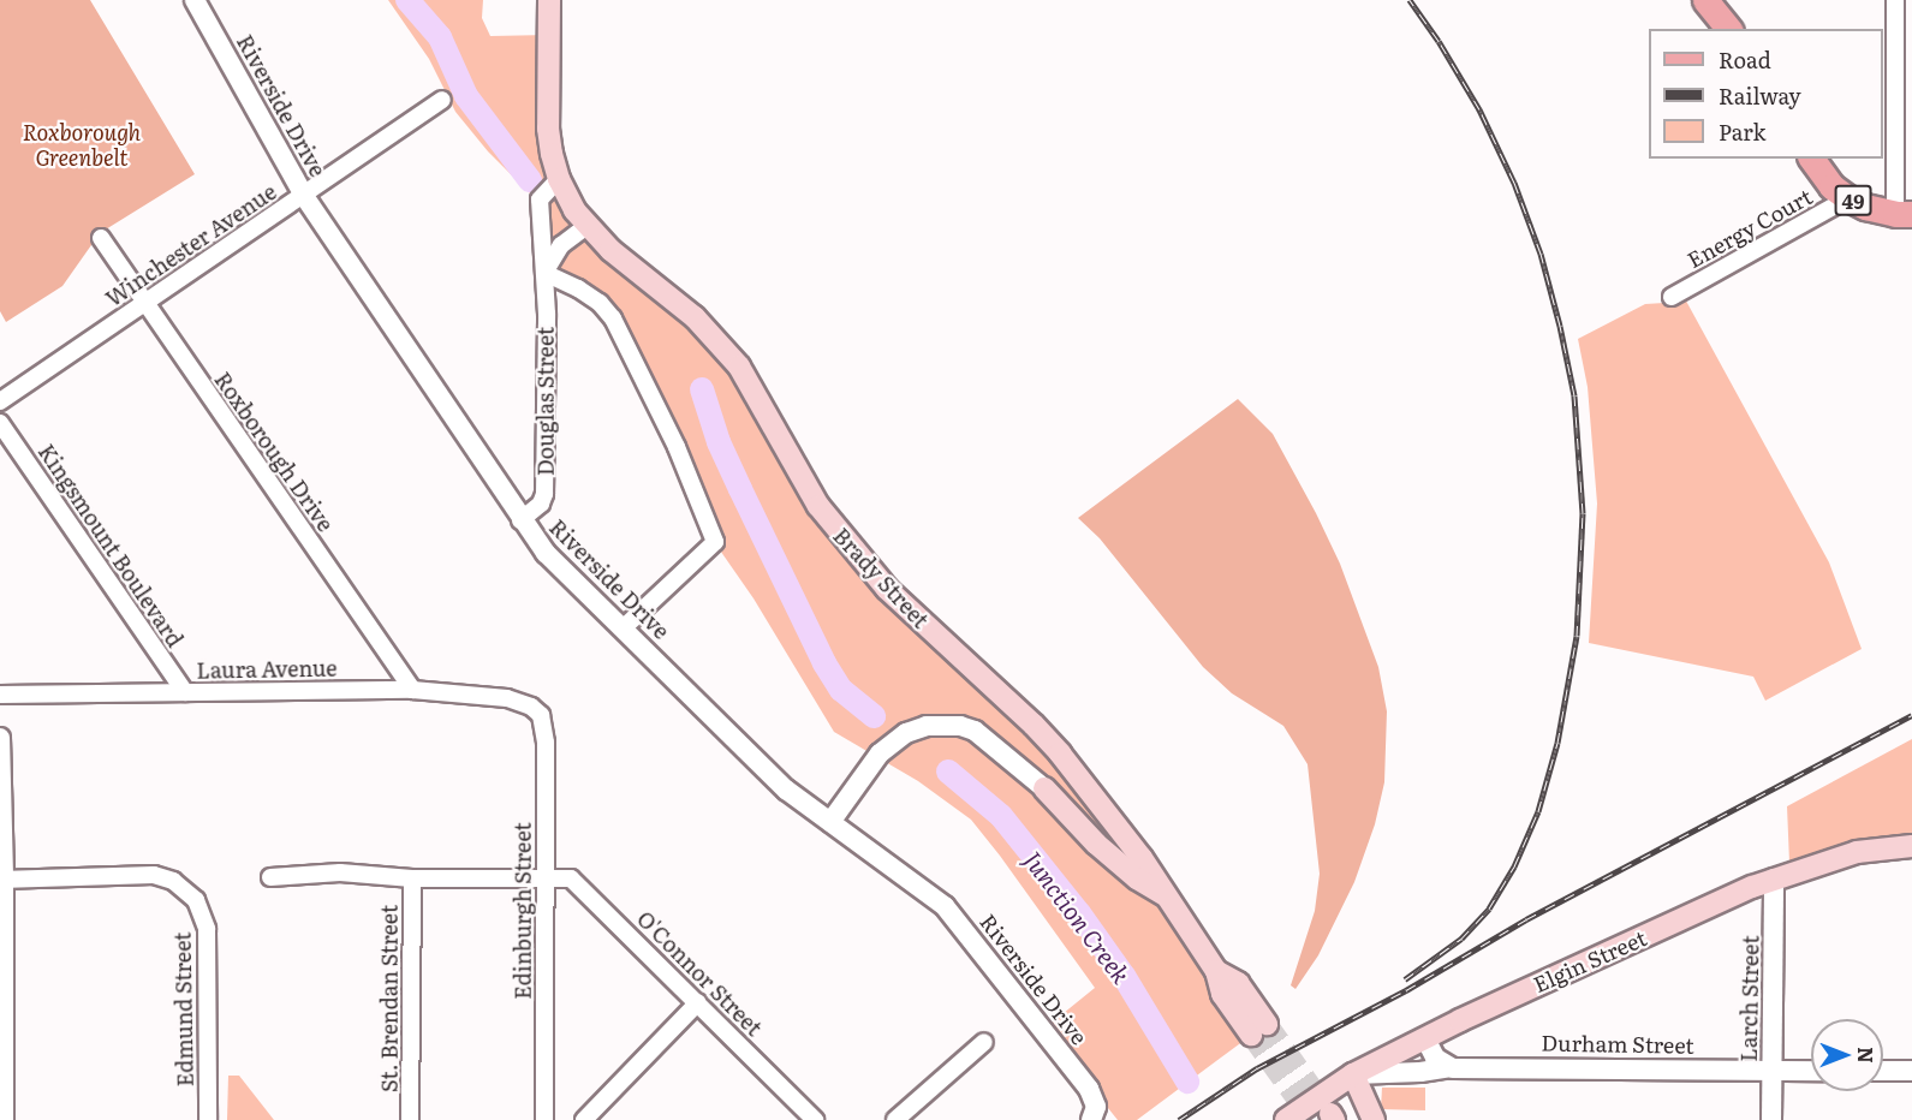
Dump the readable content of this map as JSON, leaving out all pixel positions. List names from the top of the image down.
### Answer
{
  "streets": {
    "main road": ["49", "Brady Street", "Elgin Street"],
    "street": [
      "Riverside Drive",
      "Energy Court",
      "Winchester Avenue",
      "Douglas Street",
      "Roxborough Drive",
      "Kingsmount Boulevard",
      "Laura Avenue",
      "Edinburgh Street",
      "O'Connor Street",
      "St. Brendan Street",
      "Larch Street",
      "Edmund Street",
      "Durham Street"
    ]
  },
  "crossings": [
    ["Riverside Drive", "Winchester Avenue"],
    ["Riverside Drive", "Douglas Street"],
    ["49", "Energy Court"],
    ["Winchester Avenue", "Roxborough Drive"],
    ["Douglas Street", "Brady Street"],
    ["Roxborough Drive", "Laura Avenue"],
    ["Kingsmount Boulevard", "Laura Avenue"],
    ["Laura Avenue", "Edinburgh Street"],
    ["Edinburgh Street", "O'Connor Street"],
    ["Elgin Street", "Larch Street"],
    ["Elgin Street", "Durham Street"],
    ["O'Connor Street", "St. Brendan Street"],
    ["Larch Street", "Durham Street"]
  ],
  "water": ["Junction Creek"],
  "parks": ["Roxborough Greenbelt"],
  "legend": ["Road", "Railway", "Park"],
  "north": "right"
}
